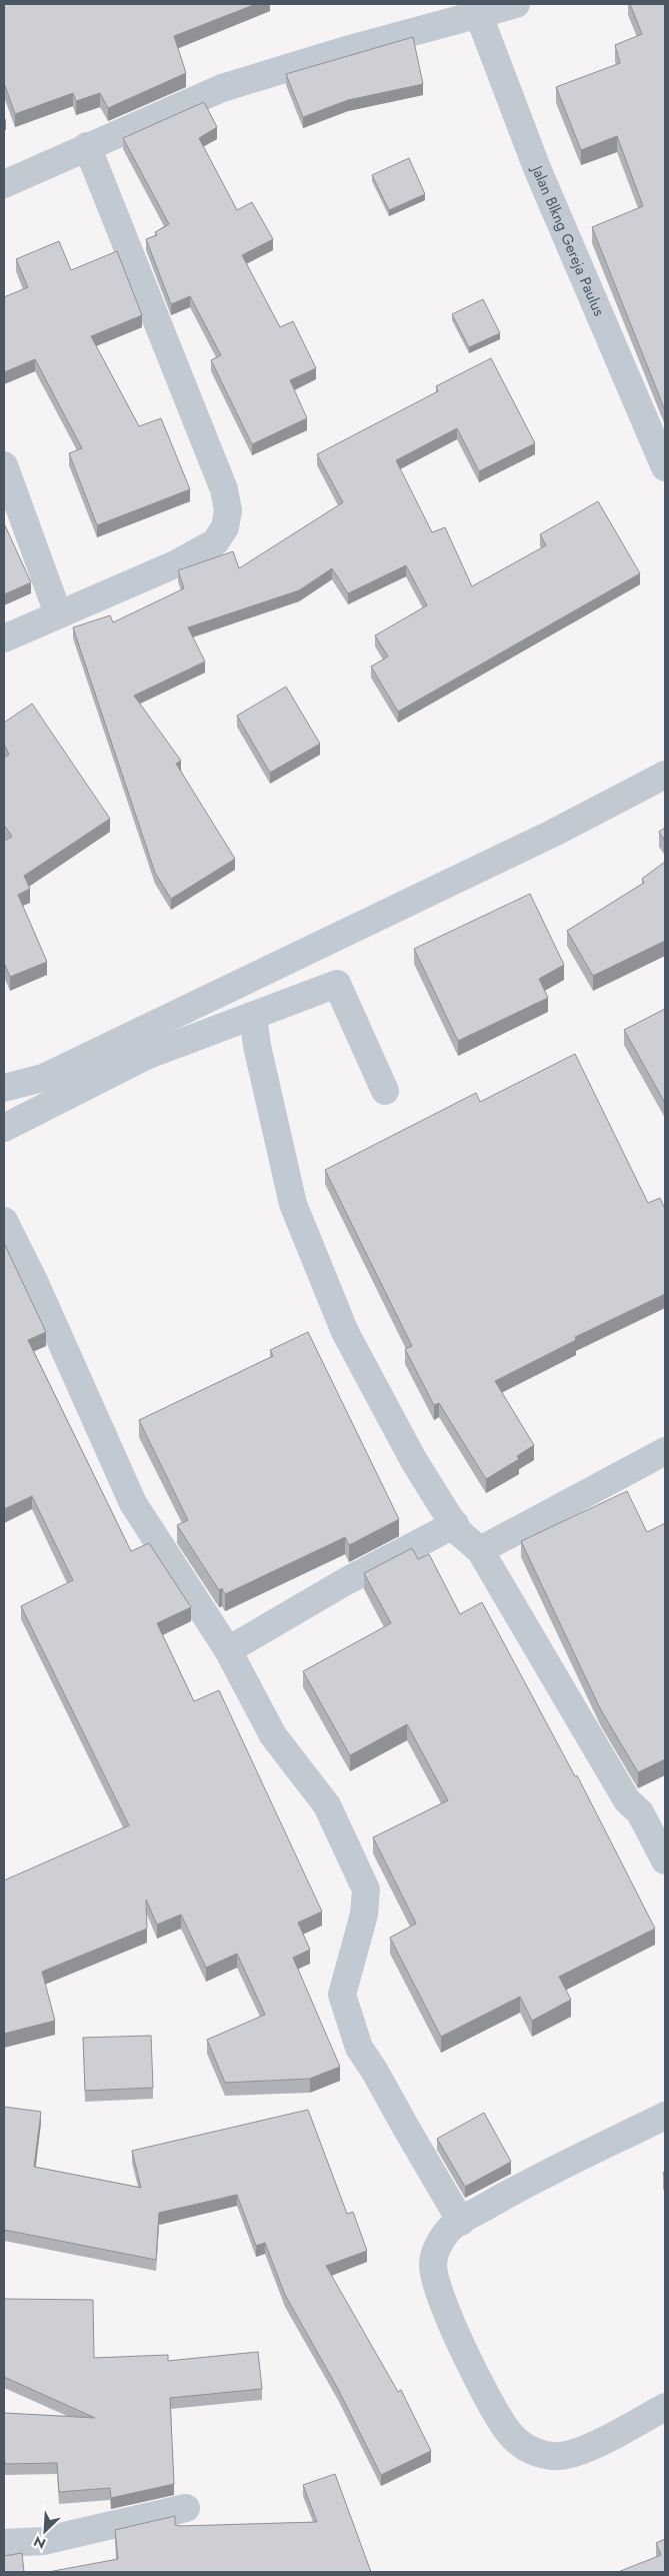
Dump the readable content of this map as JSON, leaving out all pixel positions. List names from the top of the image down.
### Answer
{
  "streets": {
    "street": ["Jalan Blkng Gereja Paulus"]
  },
  "north": "bottom left"
}
